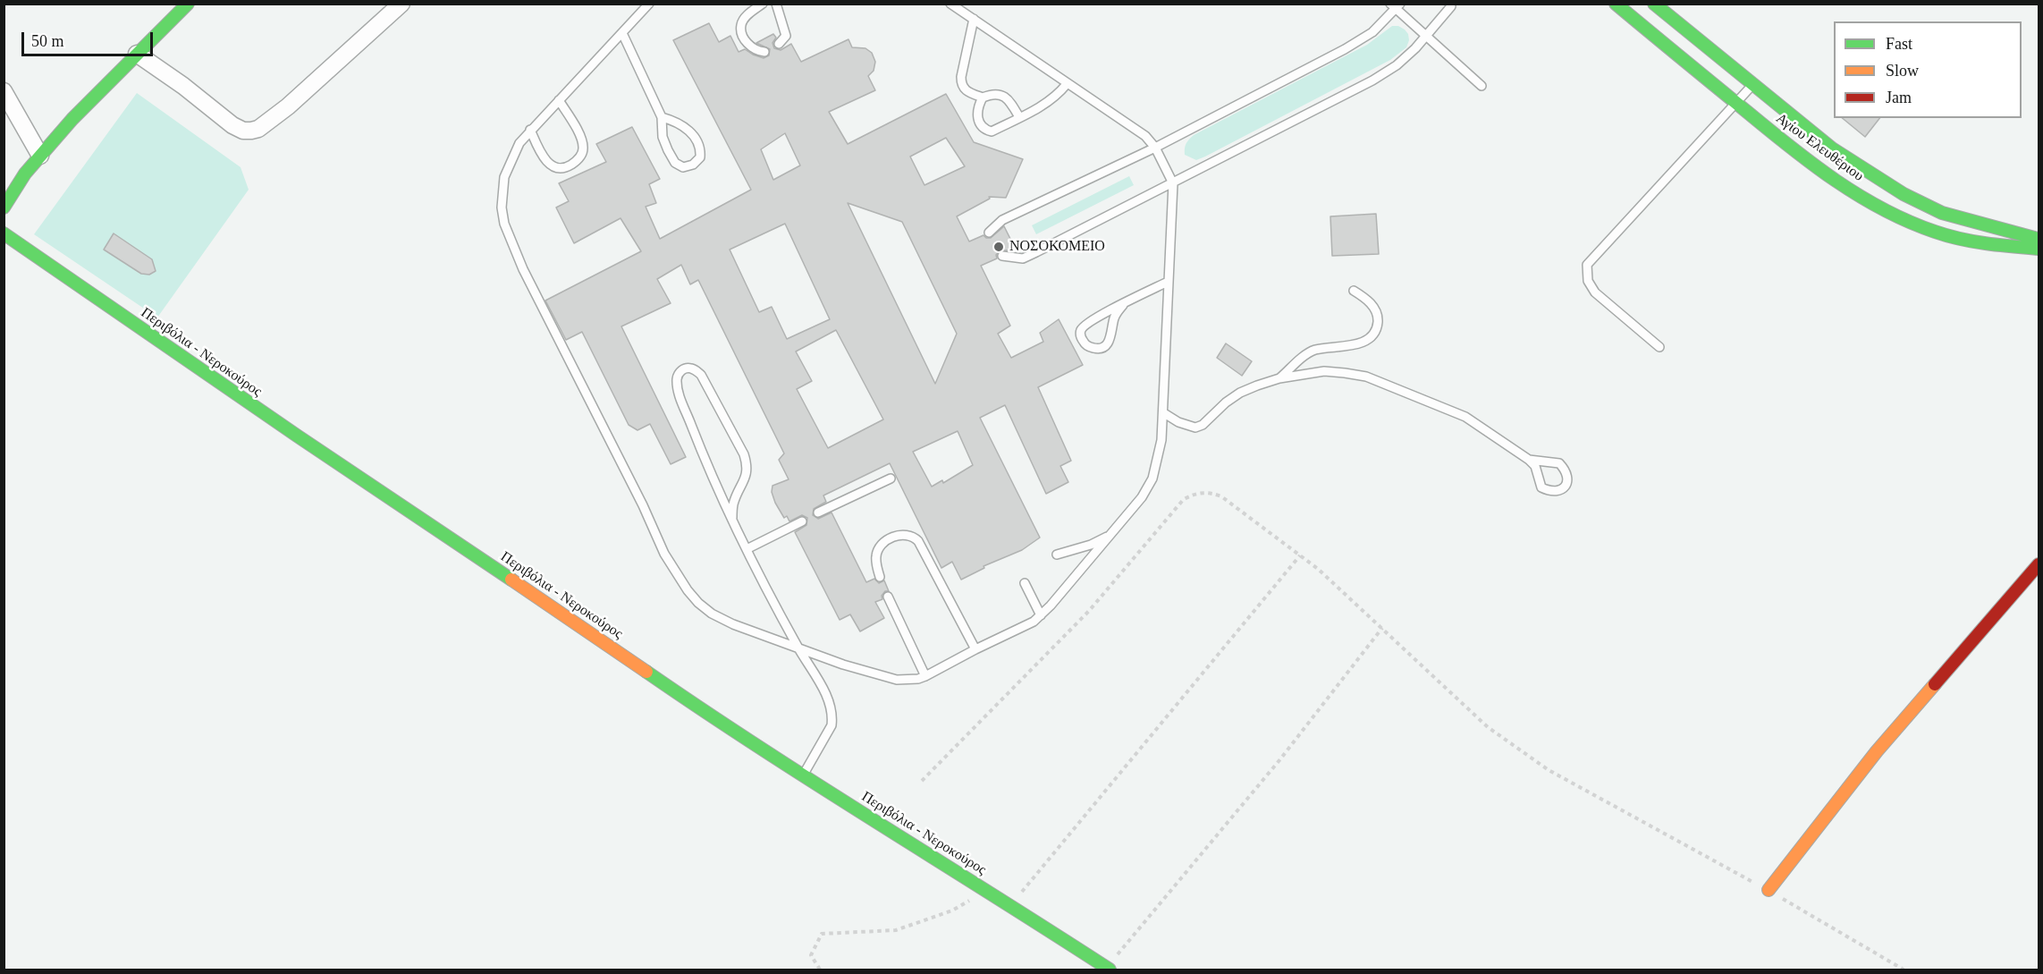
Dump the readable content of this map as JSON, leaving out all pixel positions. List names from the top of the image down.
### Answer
{
  "streets": {
    "main road": ["Αγίου Ελευθέριου", "Περιβόλια - Νεροκούρος"]
  },
  "places": ["ΝΟΣΟΚΟΜΕΙΟ"],
  "legend": ["Fast", "Slow", "Jam"],
  "scale_bar": "50 m"
}
